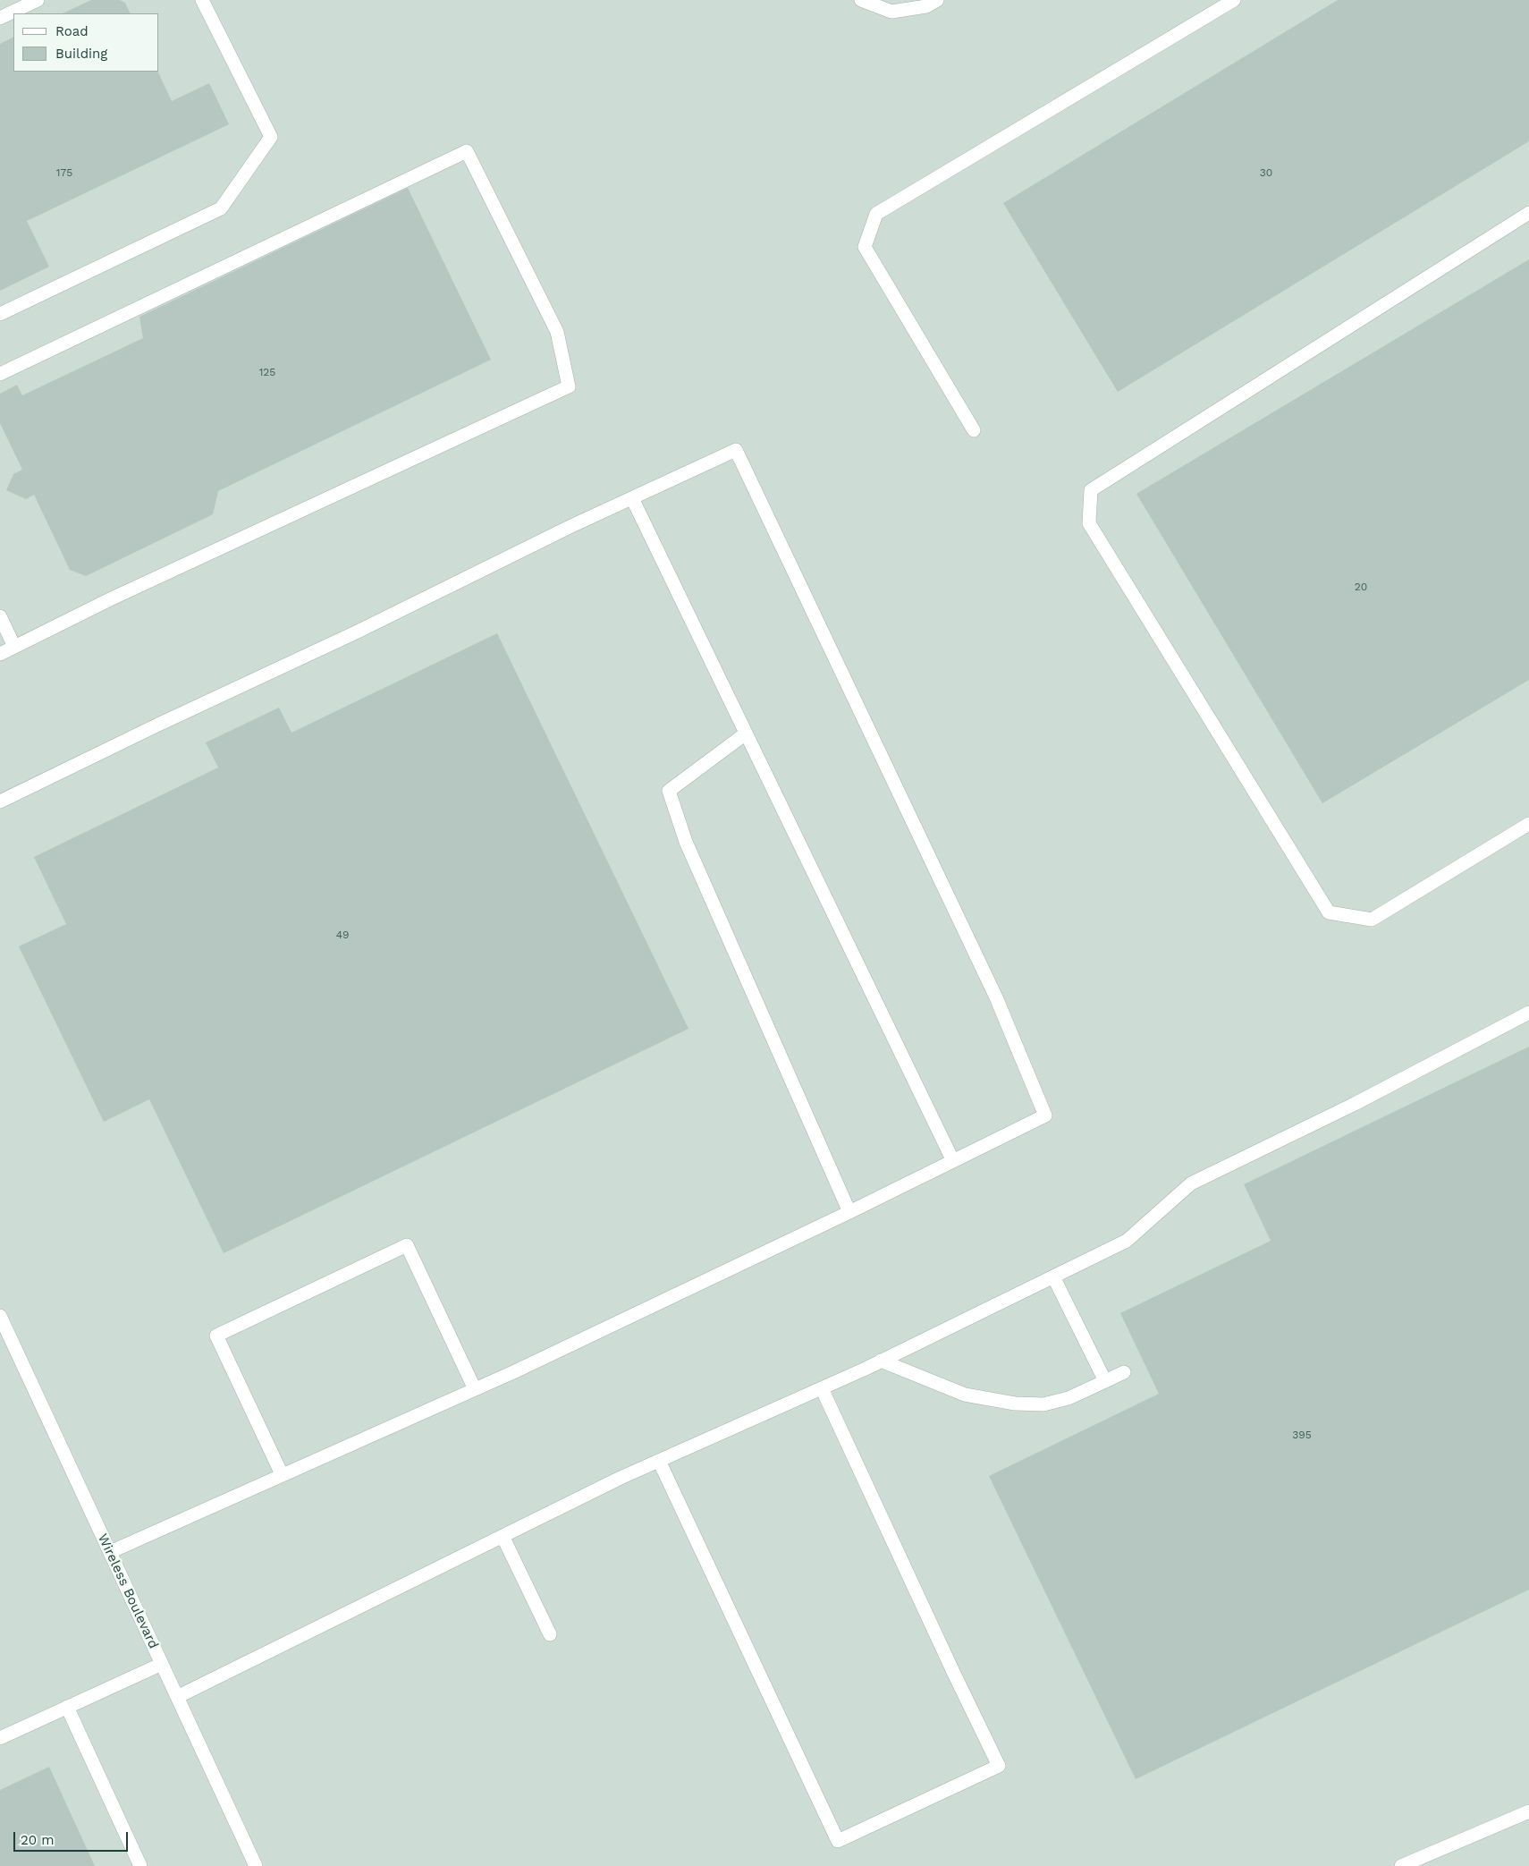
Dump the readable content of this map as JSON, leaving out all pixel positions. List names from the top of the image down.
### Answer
{
  "streets": {
    "street": ["Wireless Boulevard"]
  },
  "house_numbers": [
    "175",
    "30",
    "125",
    "20",
    "49",
    "395"
  ],
  "legend": ["Road", "Building"],
  "scale_bar": "20 m"
}
